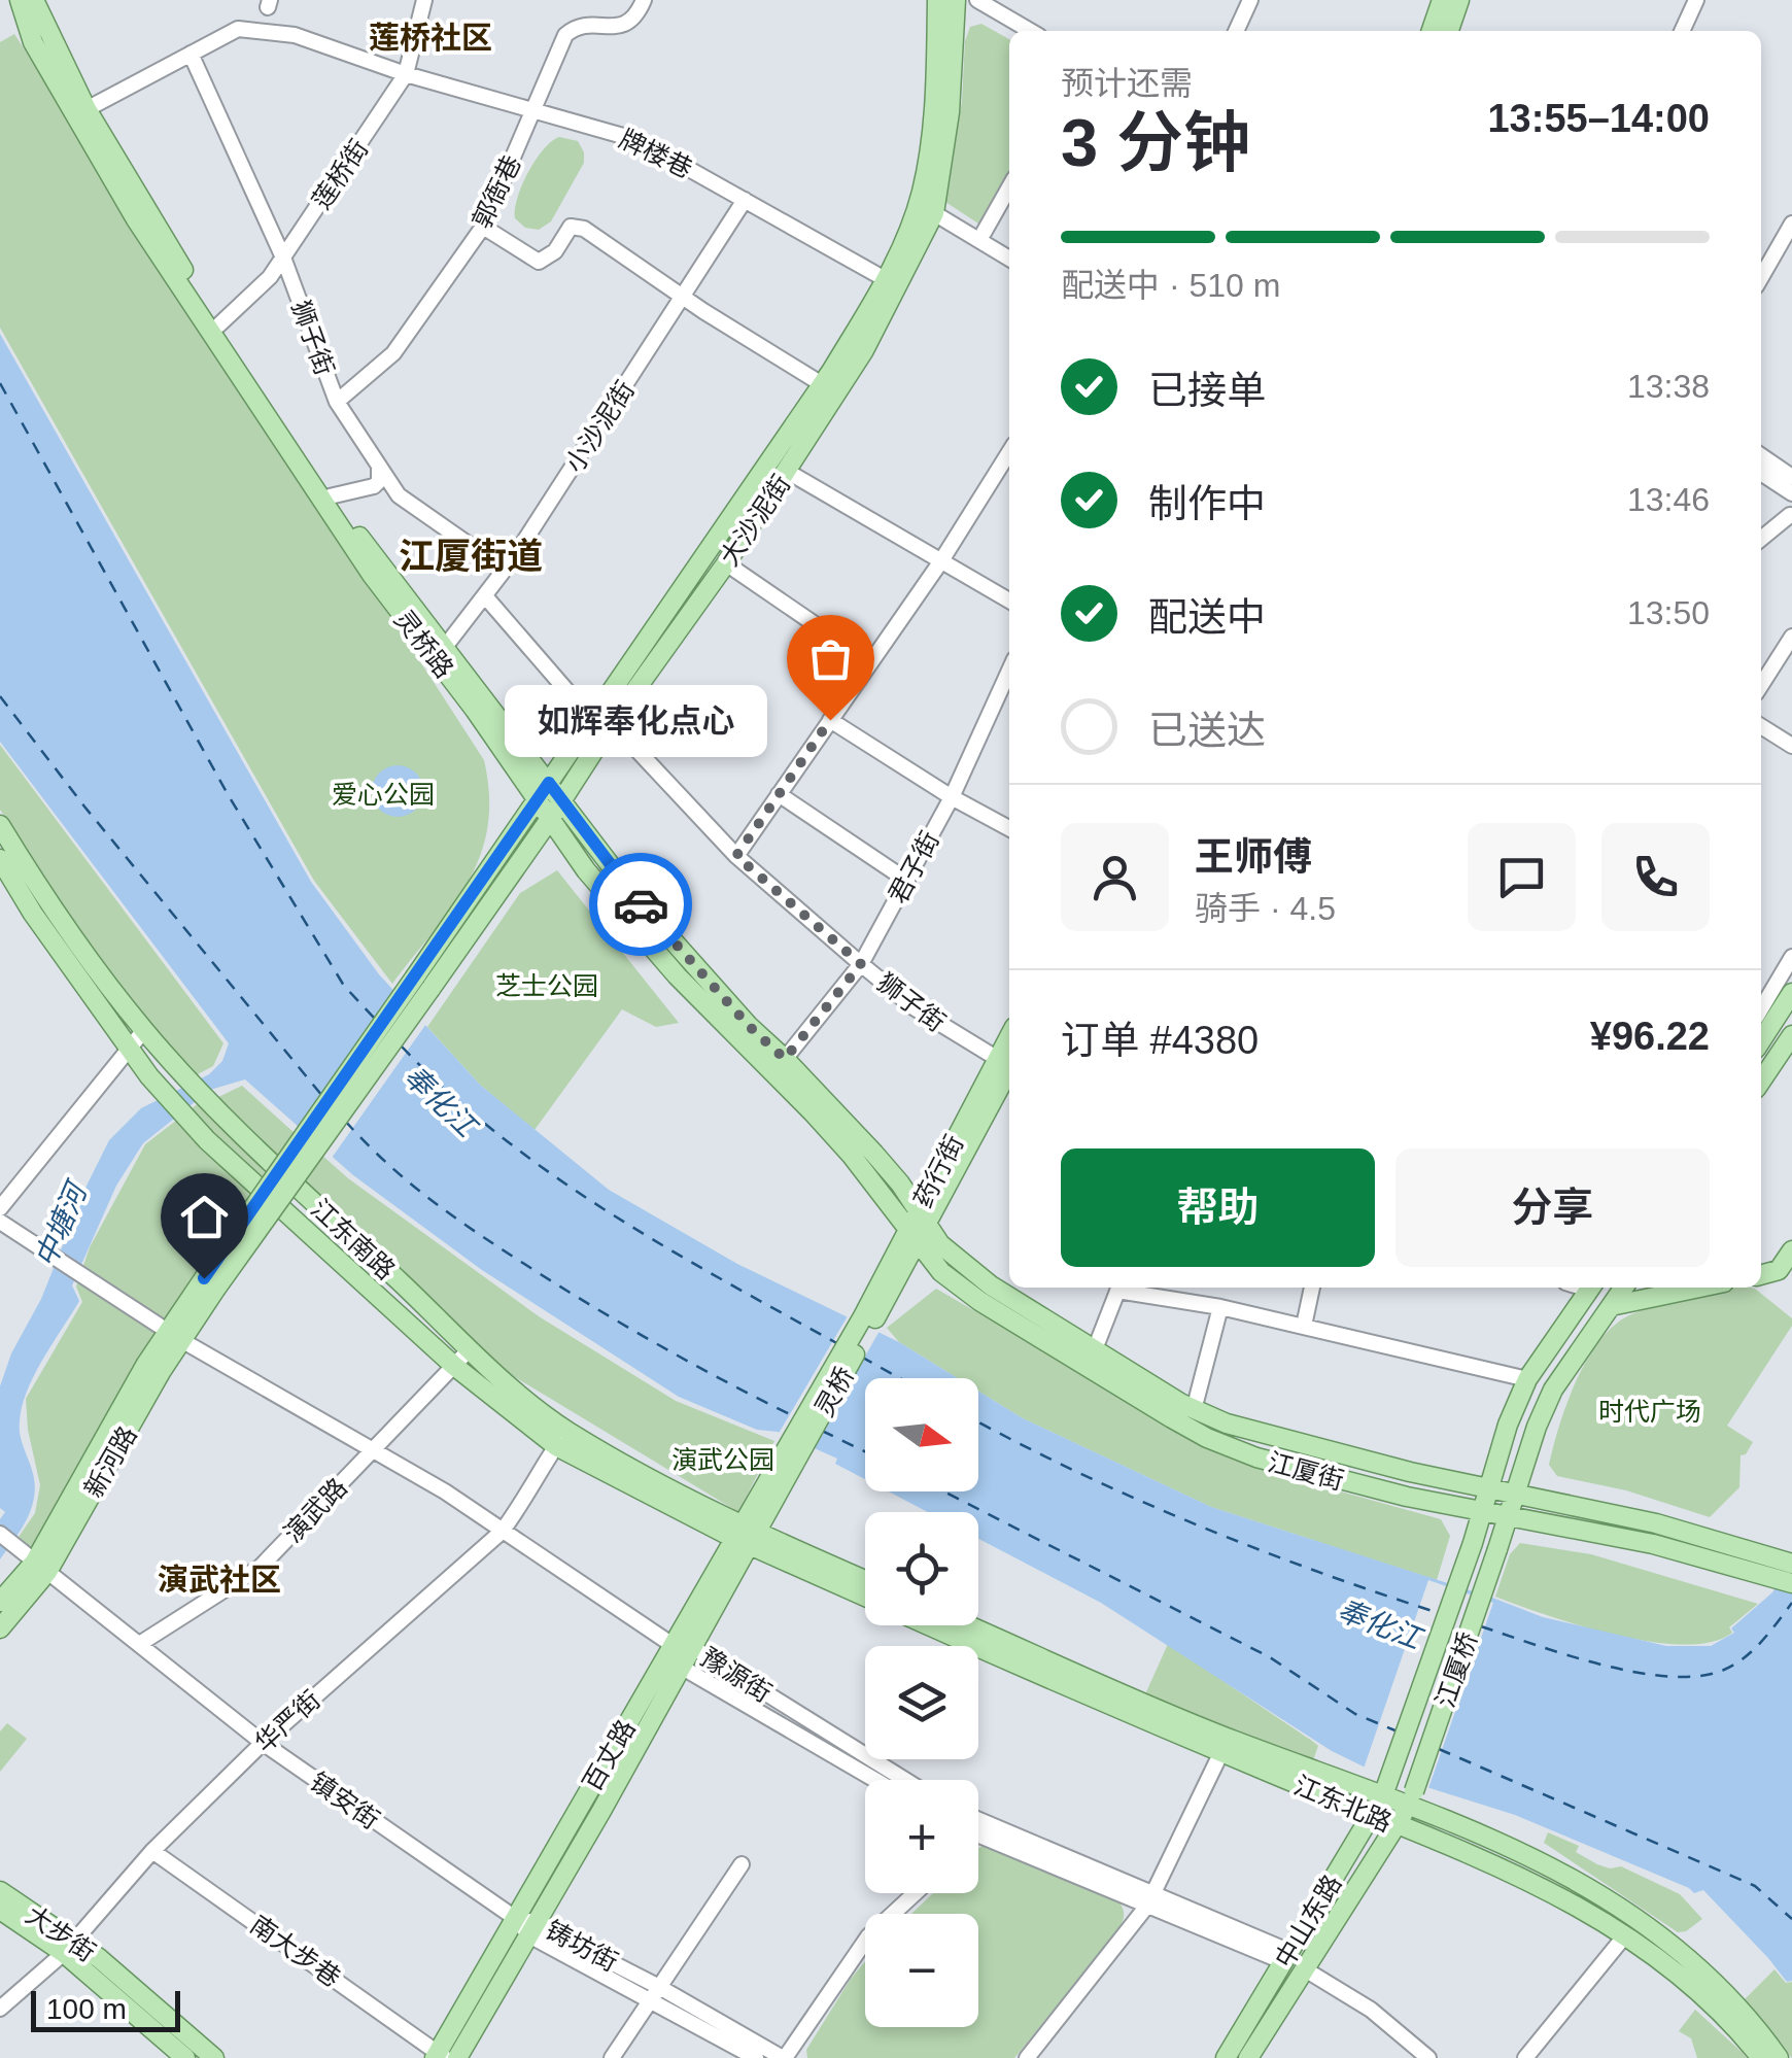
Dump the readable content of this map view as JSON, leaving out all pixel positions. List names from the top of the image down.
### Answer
{
  "streets": {
    "main road": [
      "大沙泥街",
      "灵桥路",
      "药行街",
      "江东南路",
      "灵桥",
      "新河路",
      "江厦街",
      "江厦桥",
      "百丈路",
      "江东北路",
      "中山东路",
      "大步街"
    ],
    "street": [
      "牌楼巷",
      "莲桥街",
      "郭衙巷",
      "狮子街",
      "小沙泥街",
      "君子街",
      "演武路",
      "豫源街",
      "华严街",
      "镇安街",
      "铸坊街",
      "南大步巷"
    ]
  },
  "crossings": [
    ["牌楼巷", "莲桥街"],
    ["牌楼巷", "郭衙巷"],
    ["牌楼巷", "狮子街"],
    ["牌楼巷", "小沙泥街"],
    ["牌楼巷", "大沙泥街"],
    ["牌楼巷", "灵桥路"],
    ["莲桥街", "狮子街"],
    ["莲桥街", "灵桥路"],
    ["郭衙巷", "狮子街"],
    ["狮子街", "小沙泥街"],
    ["狮子街", "大沙泥街"],
    ["狮子街", "君子街"],
    ["狮子街", "药行街"],
    ["小沙泥街", "灵桥路"],
    ["大沙泥街", "灵桥路"],
    ["大沙泥街", "新河路"],
    ["灵桥路", "君子街"],
    ["灵桥路", "药行街"],
    ["灵桥路", "江厦街"],
    ["药行街", "灵桥"],
    ["药行街", "江厦街"],
    ["江东南路", "演武路"],
    ["江东南路", "华严街"],
    ["江东南路", "百丈路"],
    ["江东南路", "江东北路"],
    ["灵桥", "百丈路"],
    ["新河路", "豫源街"],
    ["新河路", "镇安街"],
    ["江厦街", "江厦桥"],
    ["演武路", "豫源街"],
    ["演武路", "镇安街"],
    ["江厦桥", "江东北路"],
    ["江厦桥", "中山东路"],
    ["豫源街", "华严街"],
    ["豫源街", "百丈路"],
    ["华严街", "镇安街"],
    ["华严街", "大步街"],
    ["华严街", "南大步巷"],
    ["百丈路", "镇安街"],
    ["百丈路", "江东北路"],
    ["百丈路", "铸坊街"],
    ["百丈路", "南大步巷"],
    ["镇安街", "铸坊街"],
    ["江东北路", "中山东路"]
  ],
  "districts": ["莲桥社区", "江厦街道", "演武社区"],
  "water": ["奉化江", "中塘河"],
  "parks": [
    "爱心公园",
    "芝士公园",
    "时代广场",
    "演武公园"
  ],
  "places": ["如辉奉化点心"],
  "scale_bar": "100 m",
  "north": "right",
  "page": {
    "heading": ["3 分钟", "预计还需", "13:55–14:00"],
    "panel": [
      "王师傅",
      "骑手 · 4.5",
      "订单 #4380",
      "¥96.22"
    ],
    "bar": "配送中 · 510 m",
    "list": [
      ["已接单", "13:38"],
      ["制作中", "13:46"],
      ["配送中", "13:50"],
      "已送达"
    ],
    "bubble": "如辉奉化点心",
    "buttons": ["帮助", "分享"],
    "map_buttons": ["+", "−"],
    "scale": "100 m"
  }
}
